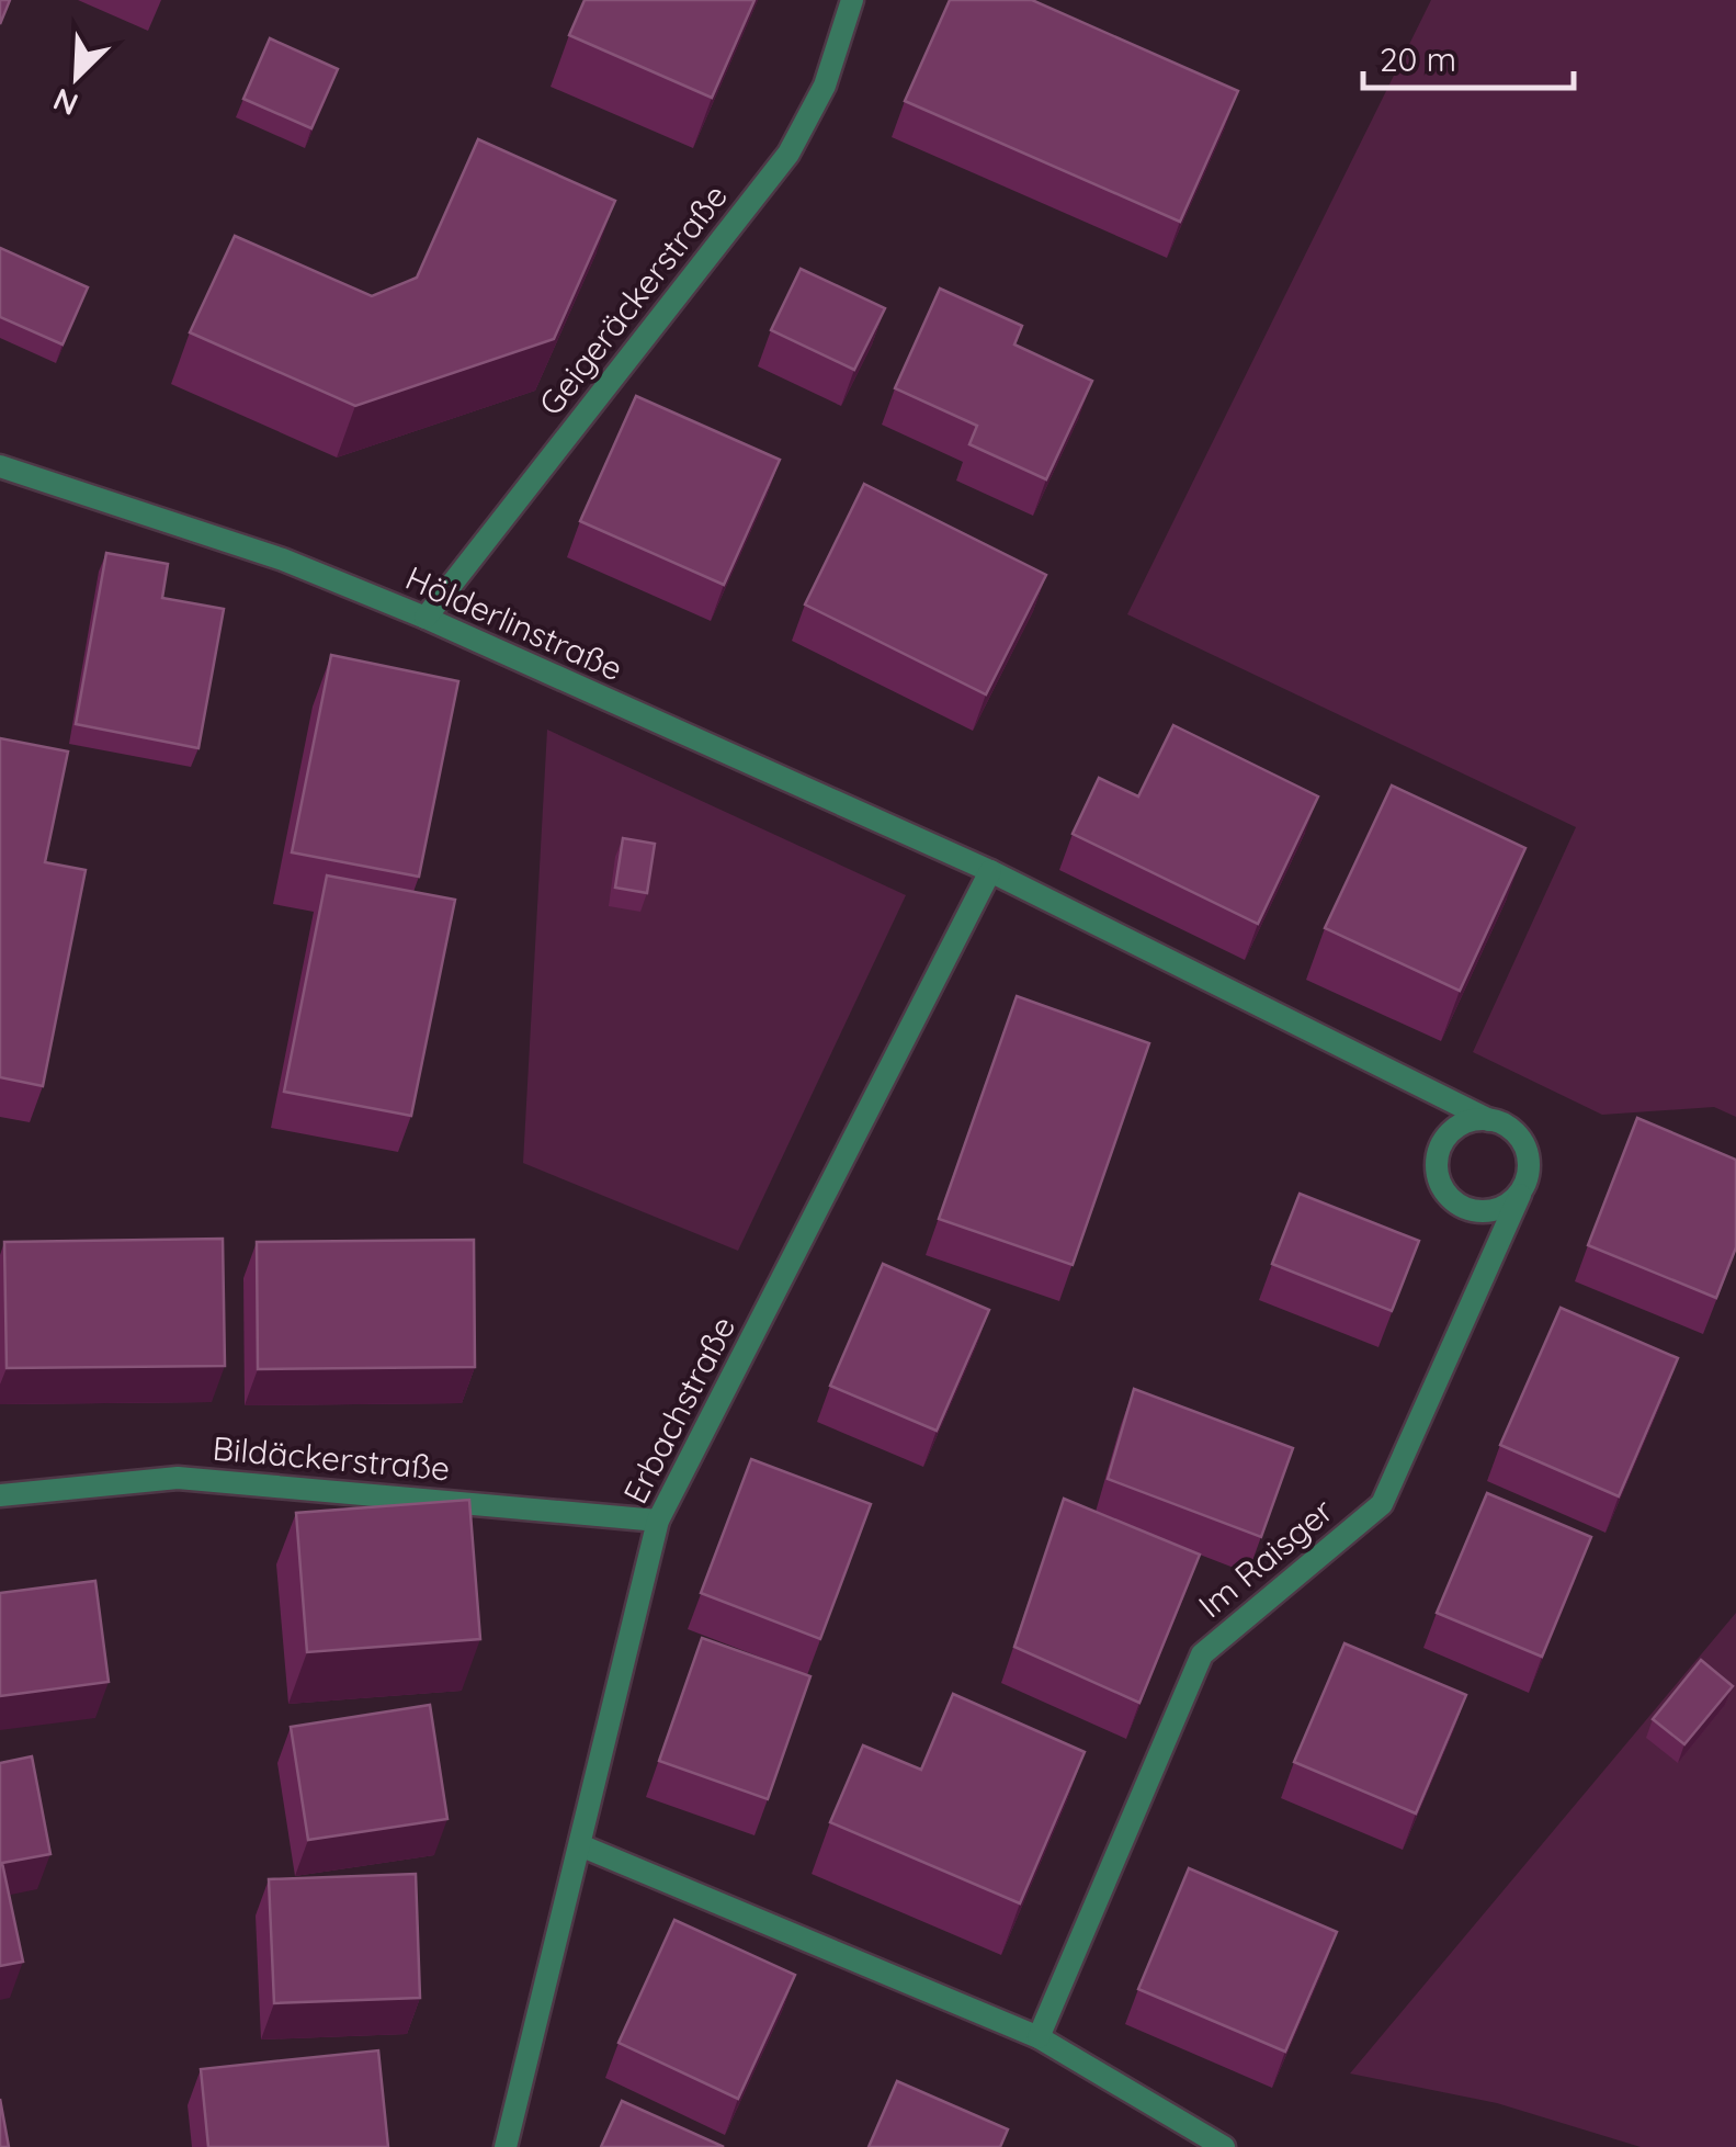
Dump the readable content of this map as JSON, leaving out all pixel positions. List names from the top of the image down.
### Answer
{
  "streets": {
    "street": [
      "Geigeräckerstraße",
      "Hölderlinstraße",
      "Erbachstraße",
      "Bildäckerstraße",
      "Im Raisger"
    ]
  },
  "crossings": [
    ["Geigeräckerstraße", "Hölderlinstraße"],
    ["Hölderlinstraße", "Erbachstraße"],
    ["Hölderlinstraße", "Im Raisger"],
    ["Erbachstraße", "Bildäckerstraße"],
    ["Erbachstraße", "Im Raisger"]
  ],
  "scale_bar": "20 m",
  "north": "bottom left"
}
